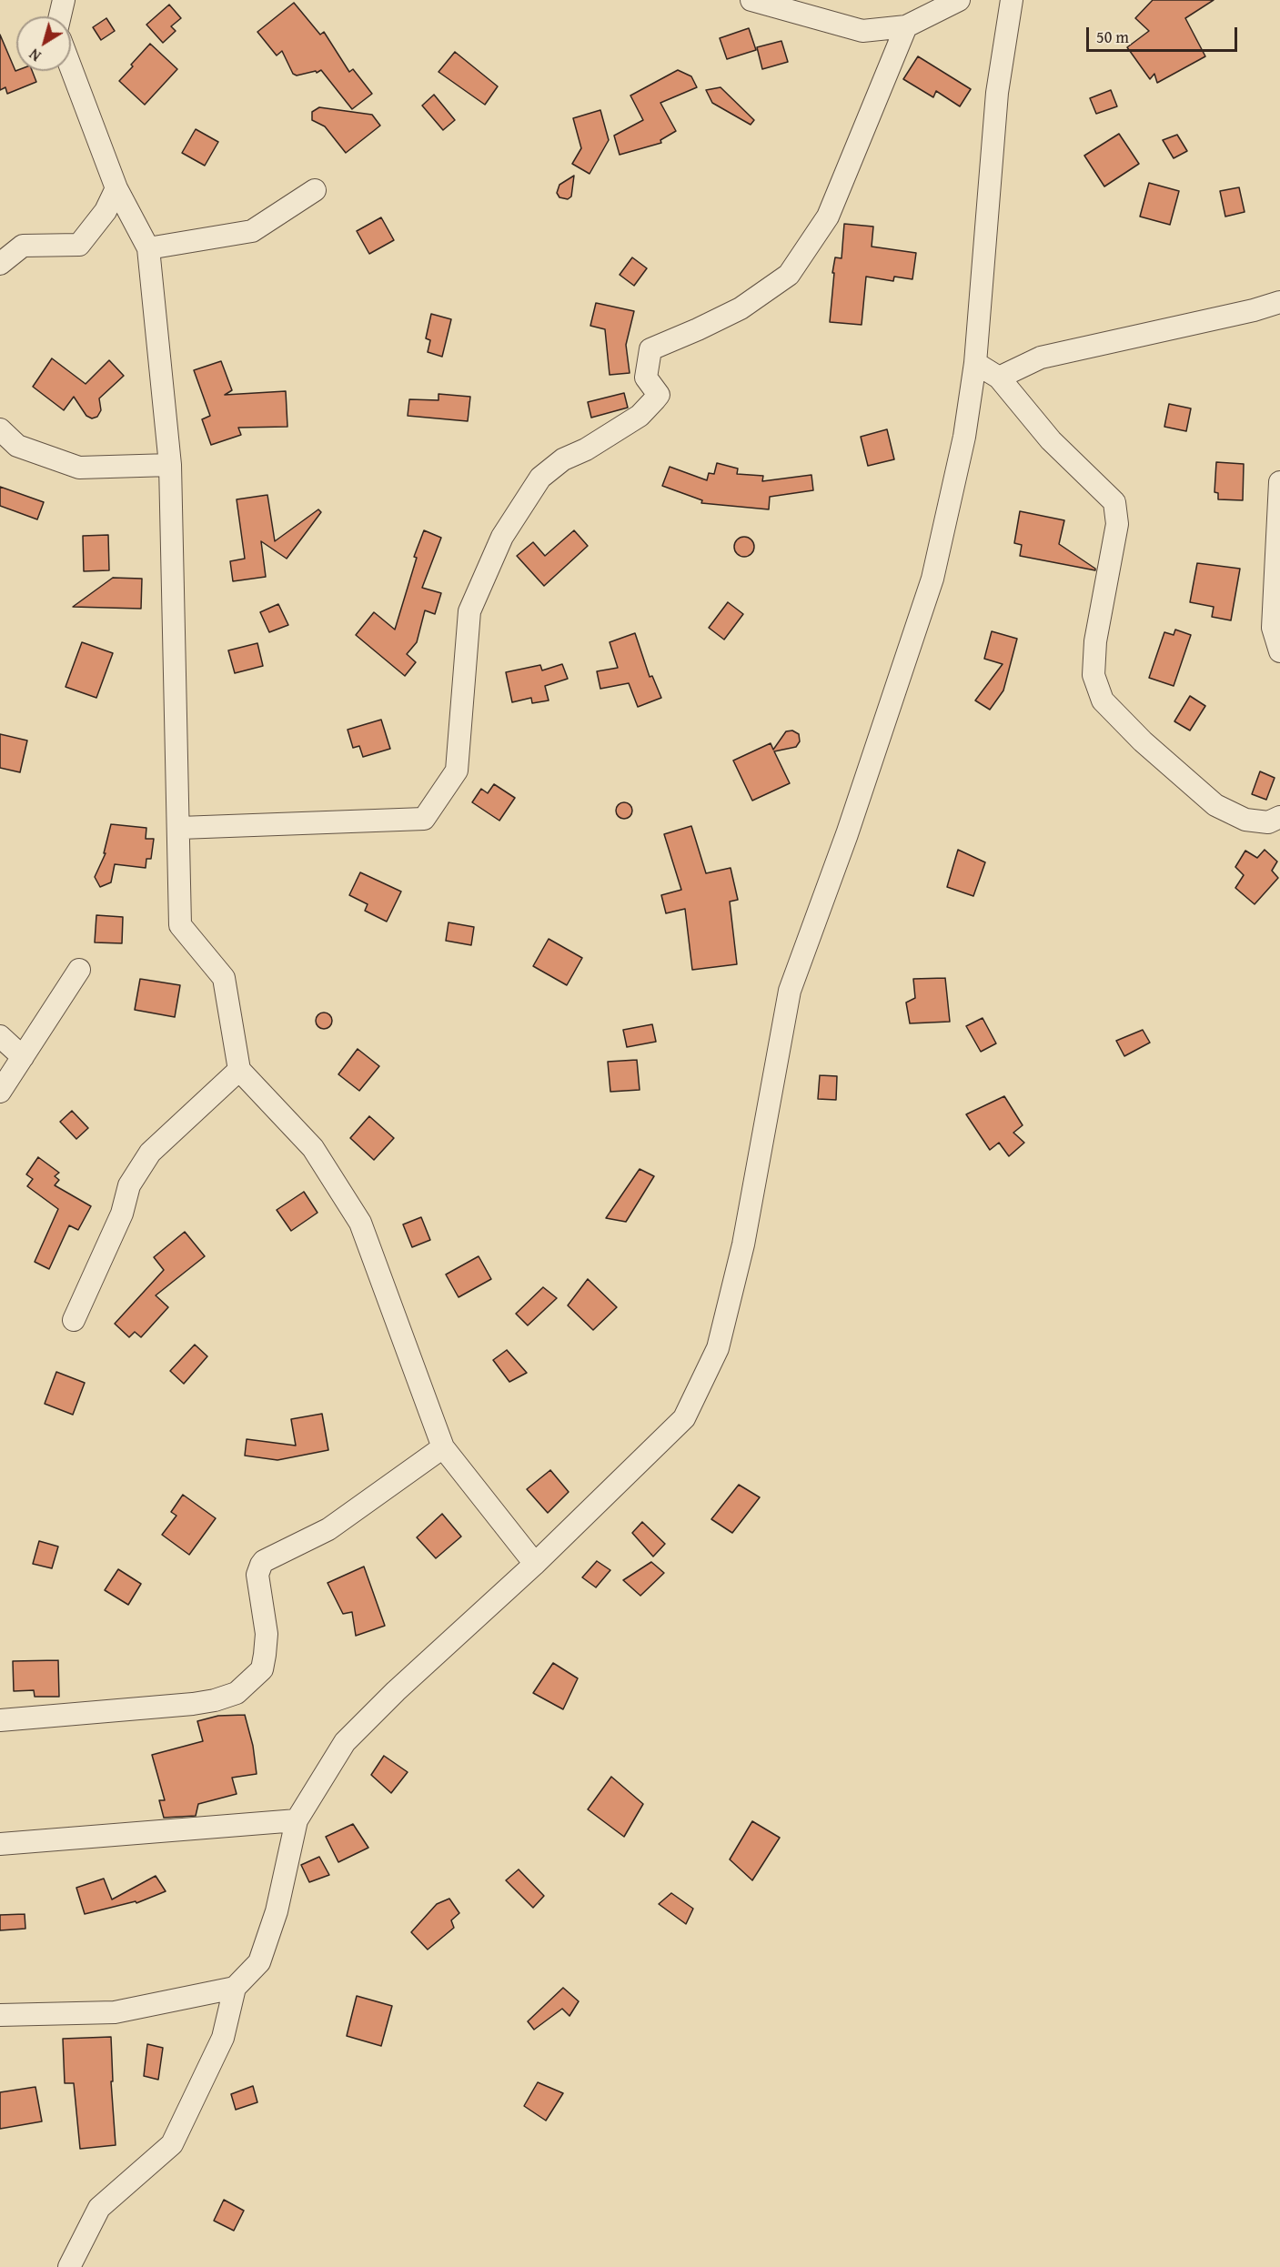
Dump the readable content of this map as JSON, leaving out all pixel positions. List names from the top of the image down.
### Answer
{
  "scale_bar": "50 m",
  "north": "bottom left"
}
